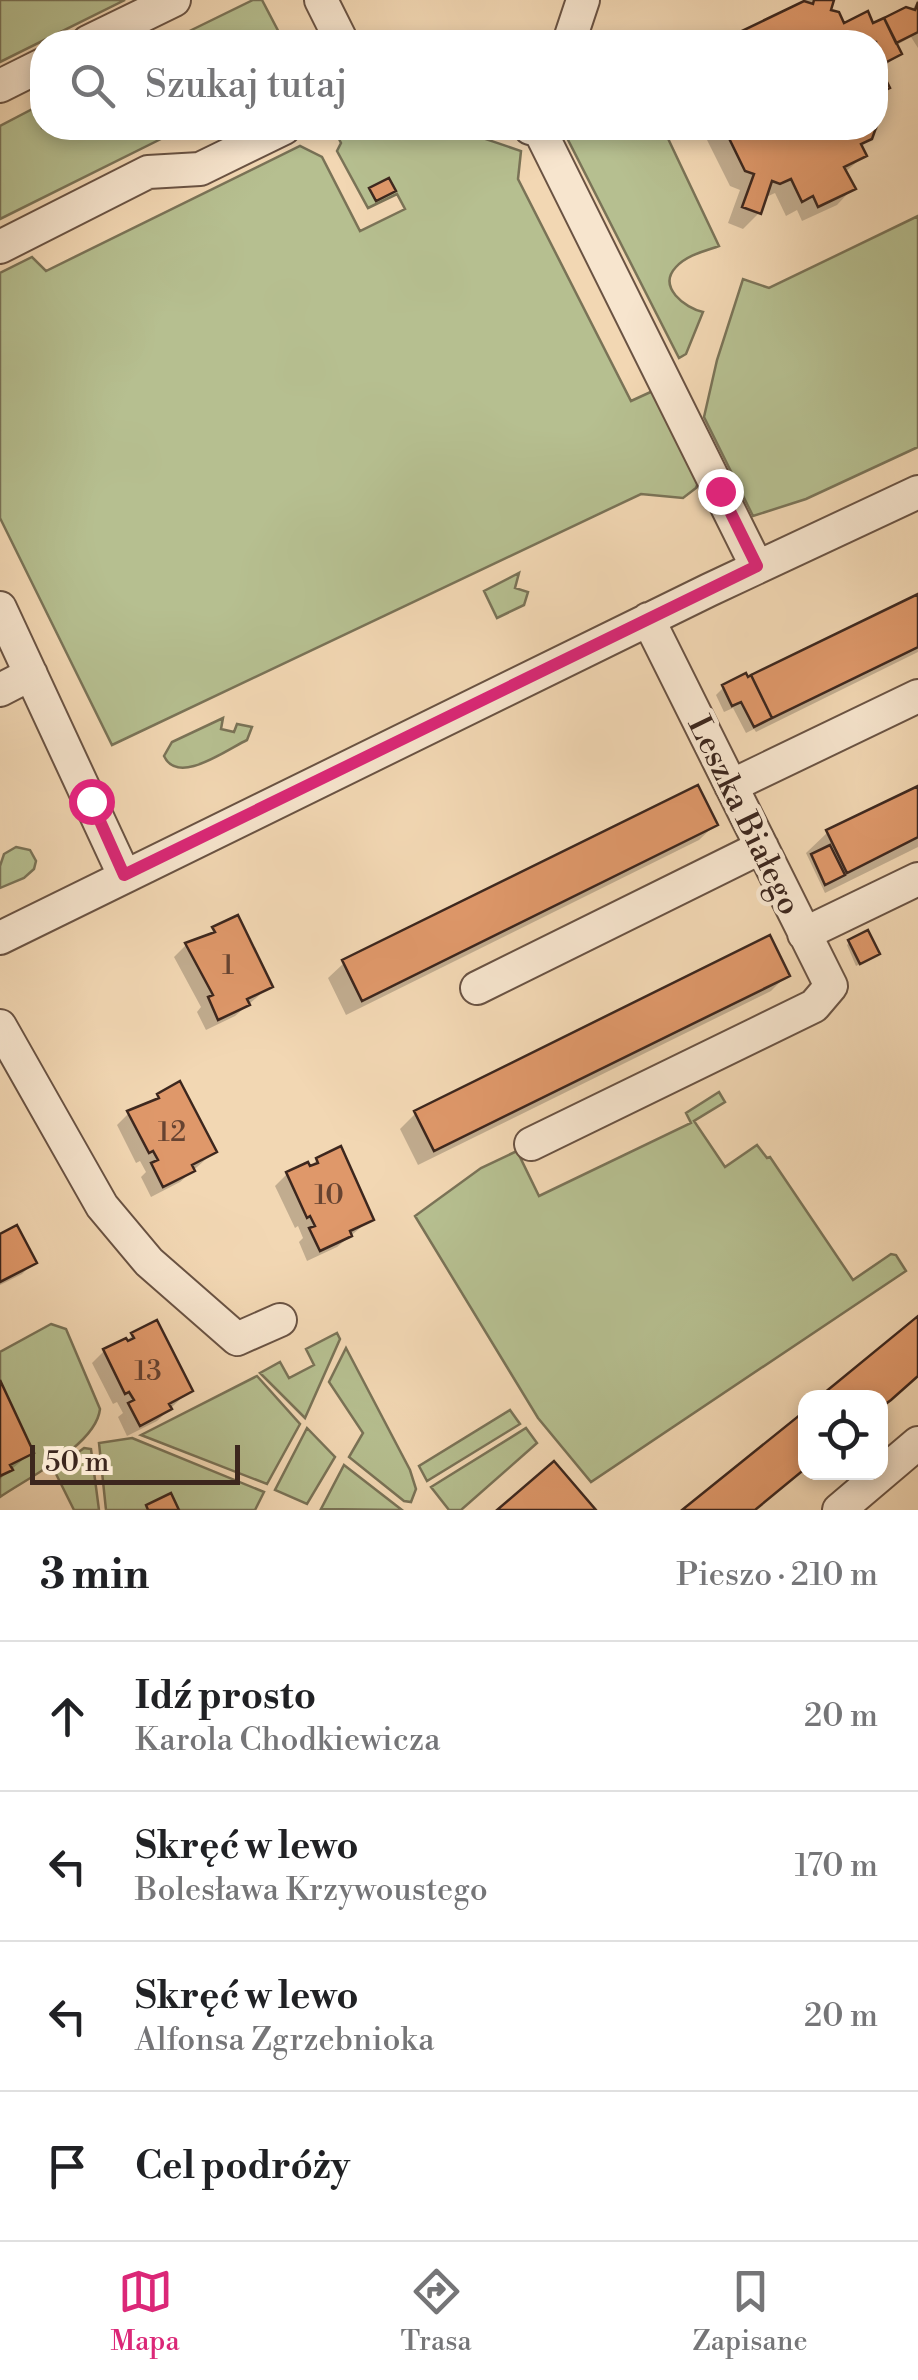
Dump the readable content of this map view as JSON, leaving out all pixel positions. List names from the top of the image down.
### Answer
{
  "streets": {
    "street": ["Leszka Białego"]
  },
  "house_numbers": [
    "1",
    "12",
    "10",
    "13"
  ],
  "scale_bar": "50 m",
  "page": {
    "search": "Szukaj tutaj",
    "scale": "50 m",
    "heading": ["3 min", "Pieszo · 210 m"],
    "list": [
      ["Idź prosto", "Karola Chodkiewicza", "20 m"],
      ["Skręć w lewo", "Bolesława Krzywoustego", "170 m"],
      ["Skręć w lewo", "Alfonsa Zgrzebnioka", "20 m"],
      "Cel podróży"
    ],
    "nav": ["Mapa", "Trasa", "Zapisane"]
  }
}
